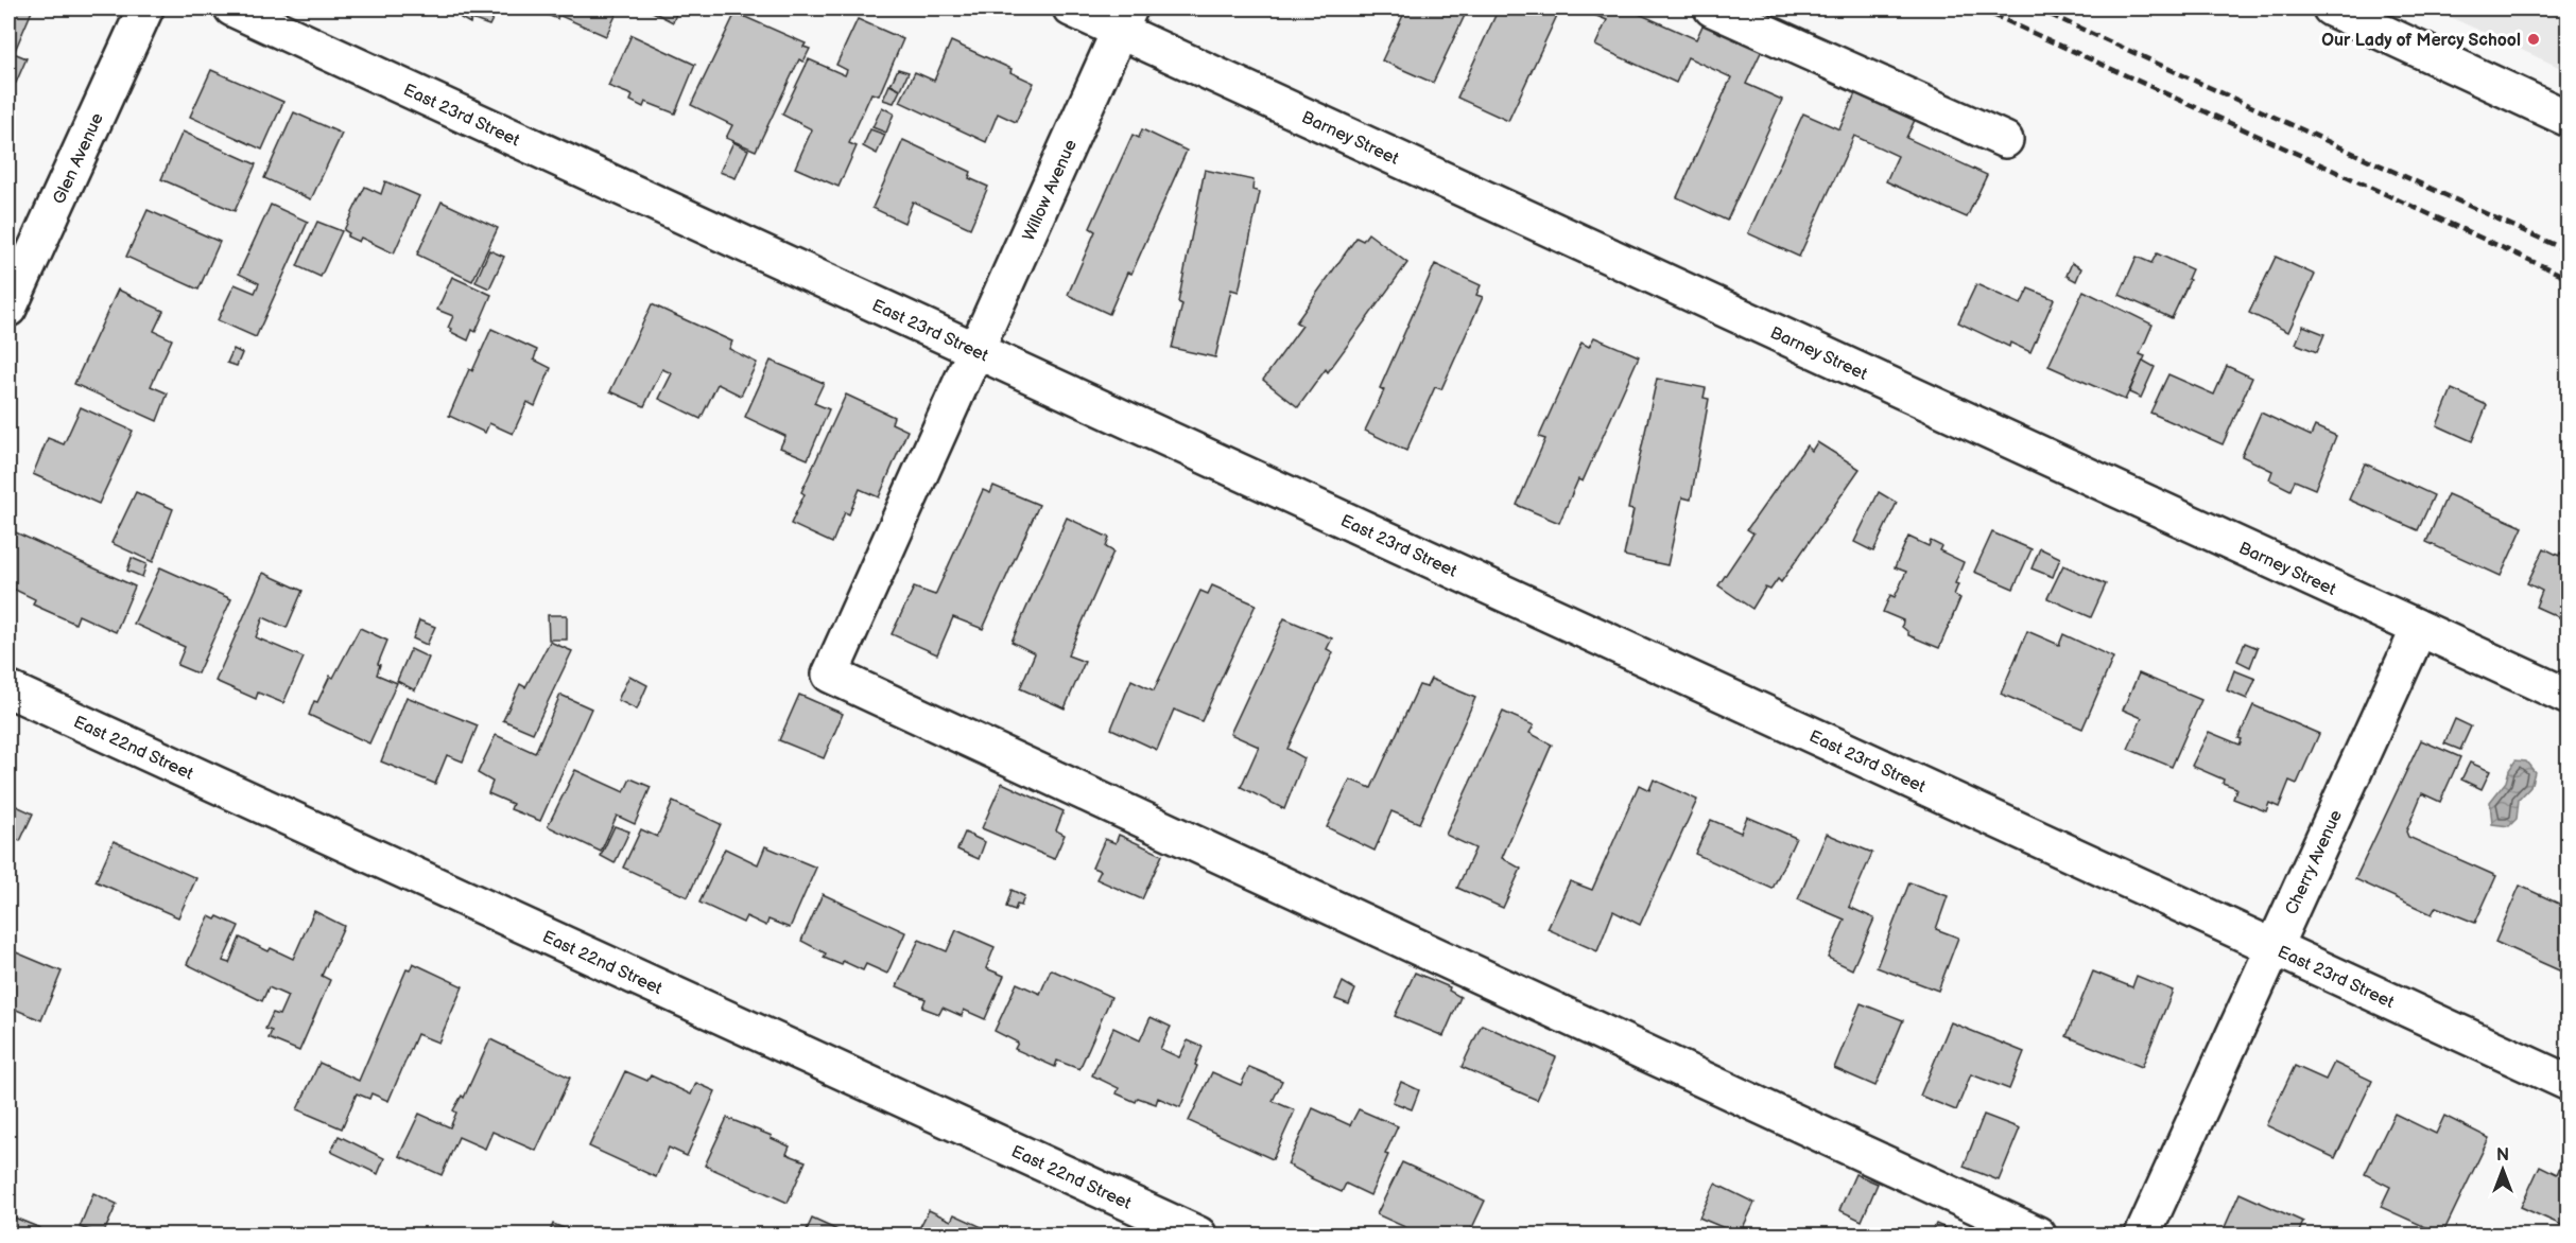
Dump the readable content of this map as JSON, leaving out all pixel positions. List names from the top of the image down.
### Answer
{
  "streets": {
    "street": [
      "East 23rd Street",
      "Barney Street",
      "Glen Avenue",
      "Willow Avenue",
      "East 22nd Street",
      "Cherry Avenue"
    ]
  },
  "crossings": [
    ["East 23rd Street", "Willow Avenue"],
    ["East 23rd Street", "Cherry Avenue"],
    ["Barney Street", "Willow Avenue"],
    ["Barney Street", "Cherry Avenue"]
  ],
  "places": ["Our Lady of Mercy School"],
  "north": "top"
}
